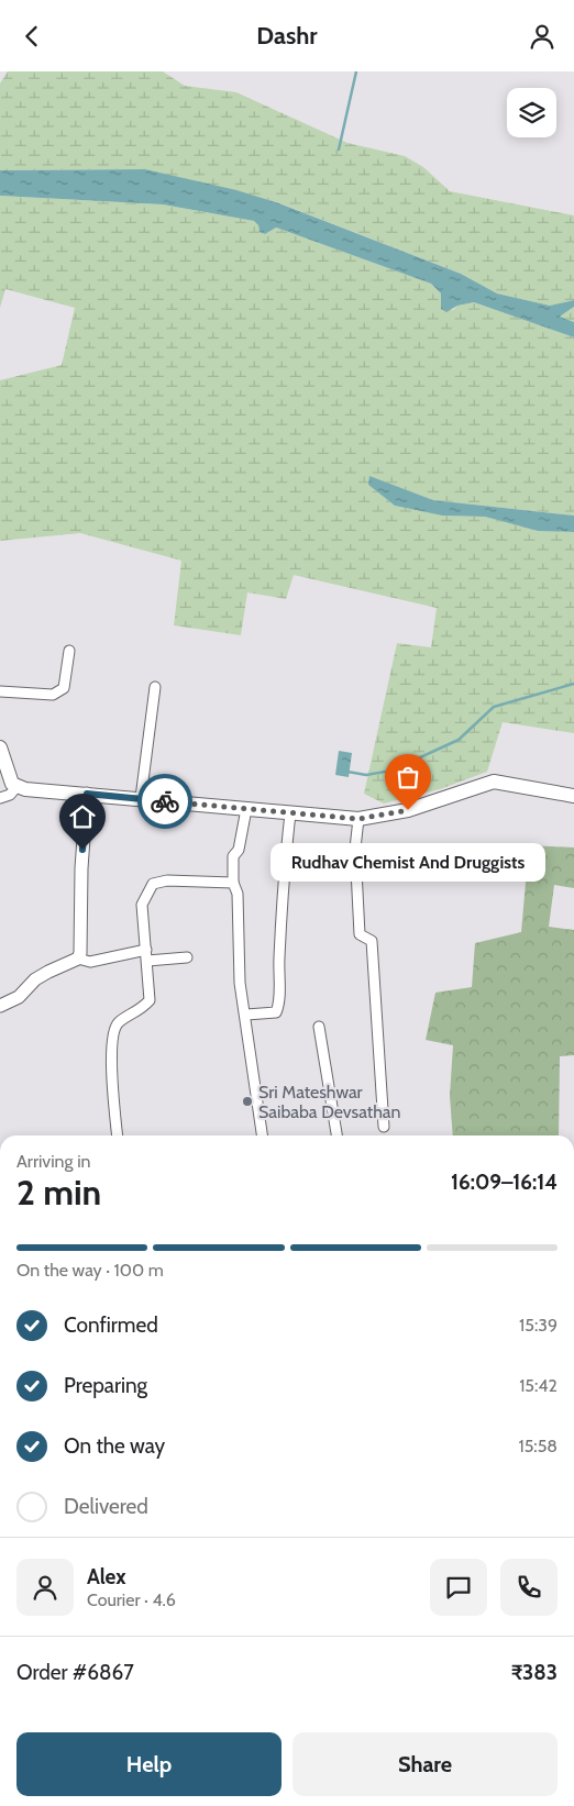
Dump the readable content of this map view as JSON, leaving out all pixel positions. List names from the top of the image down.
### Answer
{
  "places": ["Rudhav Chemist And Druggists", "Sri Mateshwar Saibaba Devsathan"],
  "page": {
    "header": "Dashr",
    "bubble": "Rudhav Chemist And Druggists",
    "heading": ["2 min", "Arriving in", "16:09–16:14"],
    "panel": [
      "Alex",
      "Courier · 4.6",
      "Order #6867",
      "₹383"
    ],
    "bar": "On the way · 100 m",
    "list": [
      ["Confirmed", "15:39"],
      ["Preparing", "15:42"],
      ["On the way", "15:58"],
      "Delivered"
    ],
    "buttons": ["Help", "Share"]
  }
}
